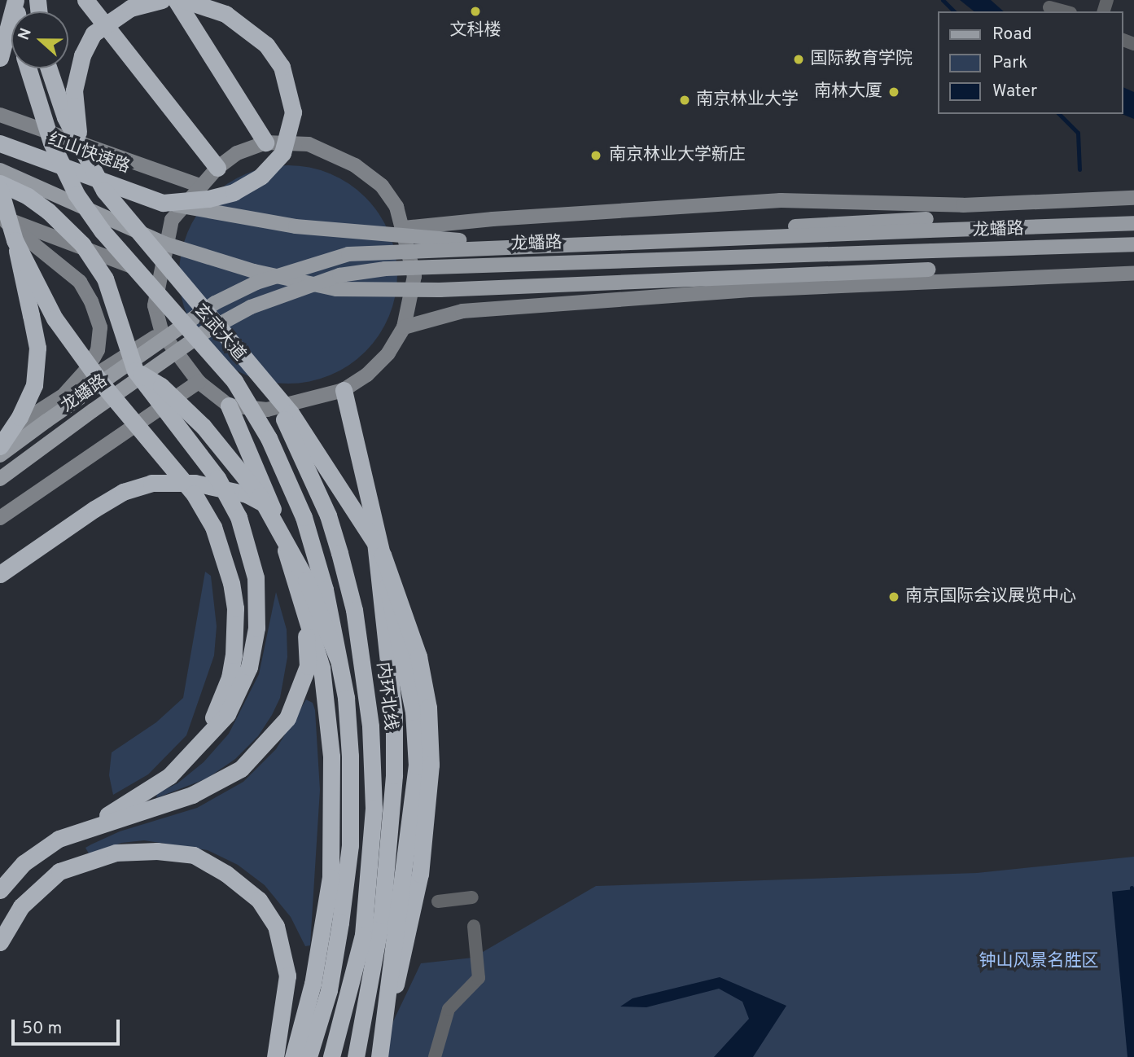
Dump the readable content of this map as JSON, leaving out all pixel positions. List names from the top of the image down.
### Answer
{
  "streets": {
    "highway": ["红山快速路", "玄武大道", "内环北线"],
    "main road": ["龙蟠路"]
  },
  "crossings": [
    ["玄武大道", "内环北线"]
  ],
  "parks": ["钟山风景名胜区"],
  "places": [
    "文科楼",
    "国际教育学院",
    "南林大厦",
    "南京林业大学",
    "南京林业大学·新庄",
    "南京国际会议展览中心"
  ],
  "legend": ["Road", "Park", "Water"],
  "scale_bar": "50 m",
  "north": "left"
}
